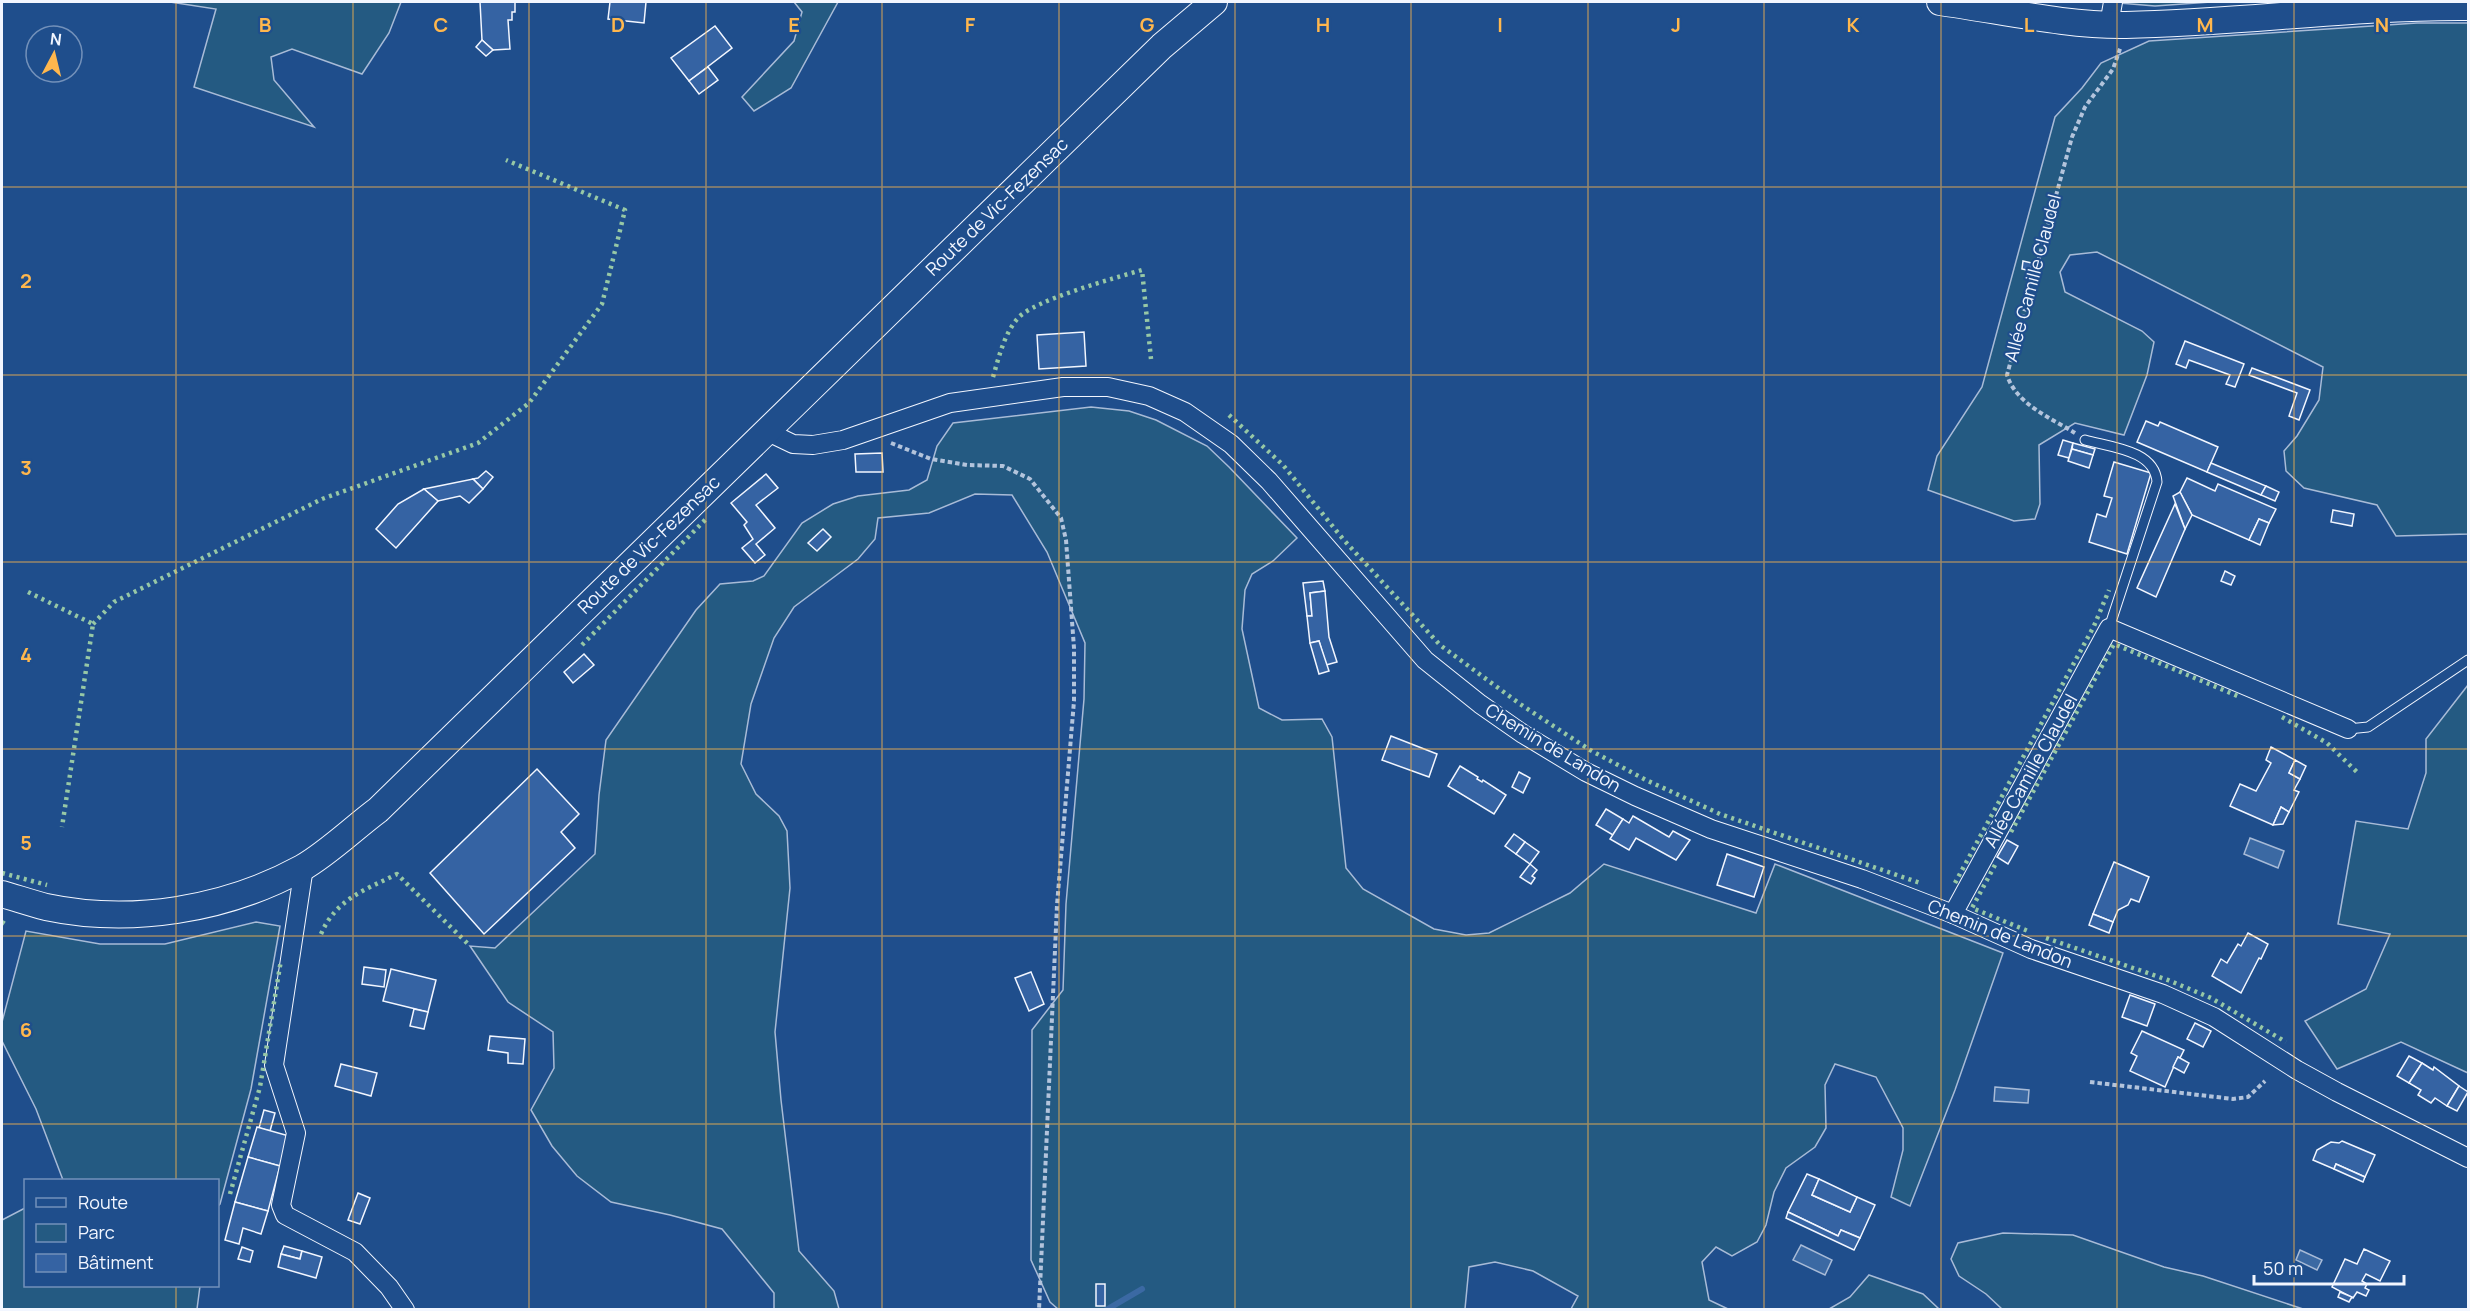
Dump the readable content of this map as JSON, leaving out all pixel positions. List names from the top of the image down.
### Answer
{
  "streets": {
    "main road": ["Route de Vic-Fezensac"],
    "street": ["Allée Camille Claudel", "Chemin de Landon"]
  },
  "crossings": [
    ["Route de Vic-Fezensac", "Chemin de Landon"],
    ["Allée Camille Claudel", "Chemin de Landon"]
  ],
  "legend": ["Route", "Parc", "Bâtiment"],
  "scale_bar": "50 m",
  "north": "top",
  "grid": {
    "columns": [
      "B",
      "C",
      "D",
      "E",
      "F",
      "G",
      "H",
      "I",
      "J",
      "K",
      "L",
      "M",
      "N"
    ],
    "rows": [
      "2",
      "3",
      "4",
      "5",
      "6"
    ]
  }
}
